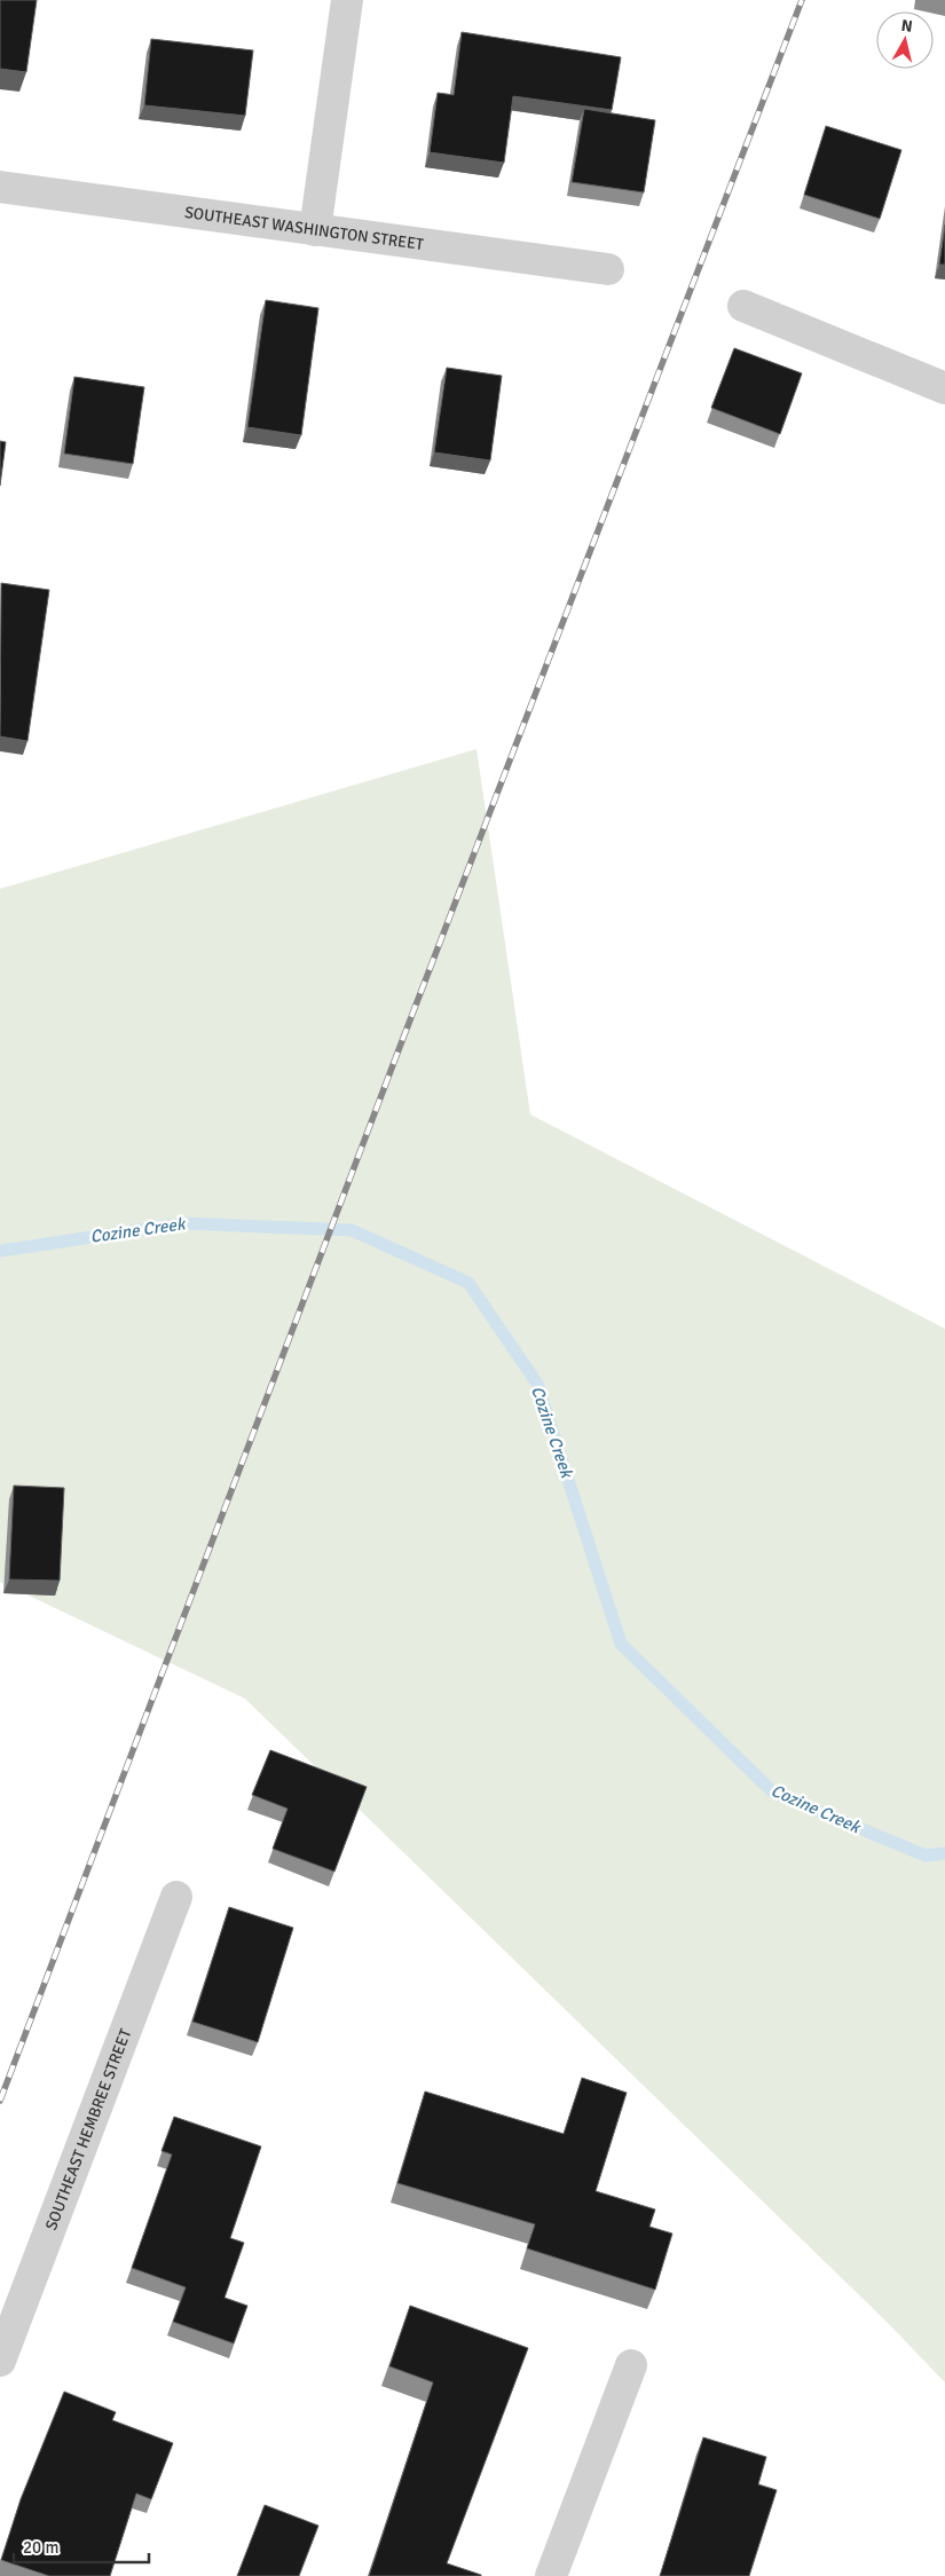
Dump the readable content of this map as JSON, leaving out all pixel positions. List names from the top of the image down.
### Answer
{
  "streets": {
    "street": ["SOUTHEAST WASHINGTON STREET", "SOUTHEAST HEMBREE STREET"]
  },
  "water": ["Cozine Creek"],
  "scale_bar": "20 m",
  "north": "top"
}
